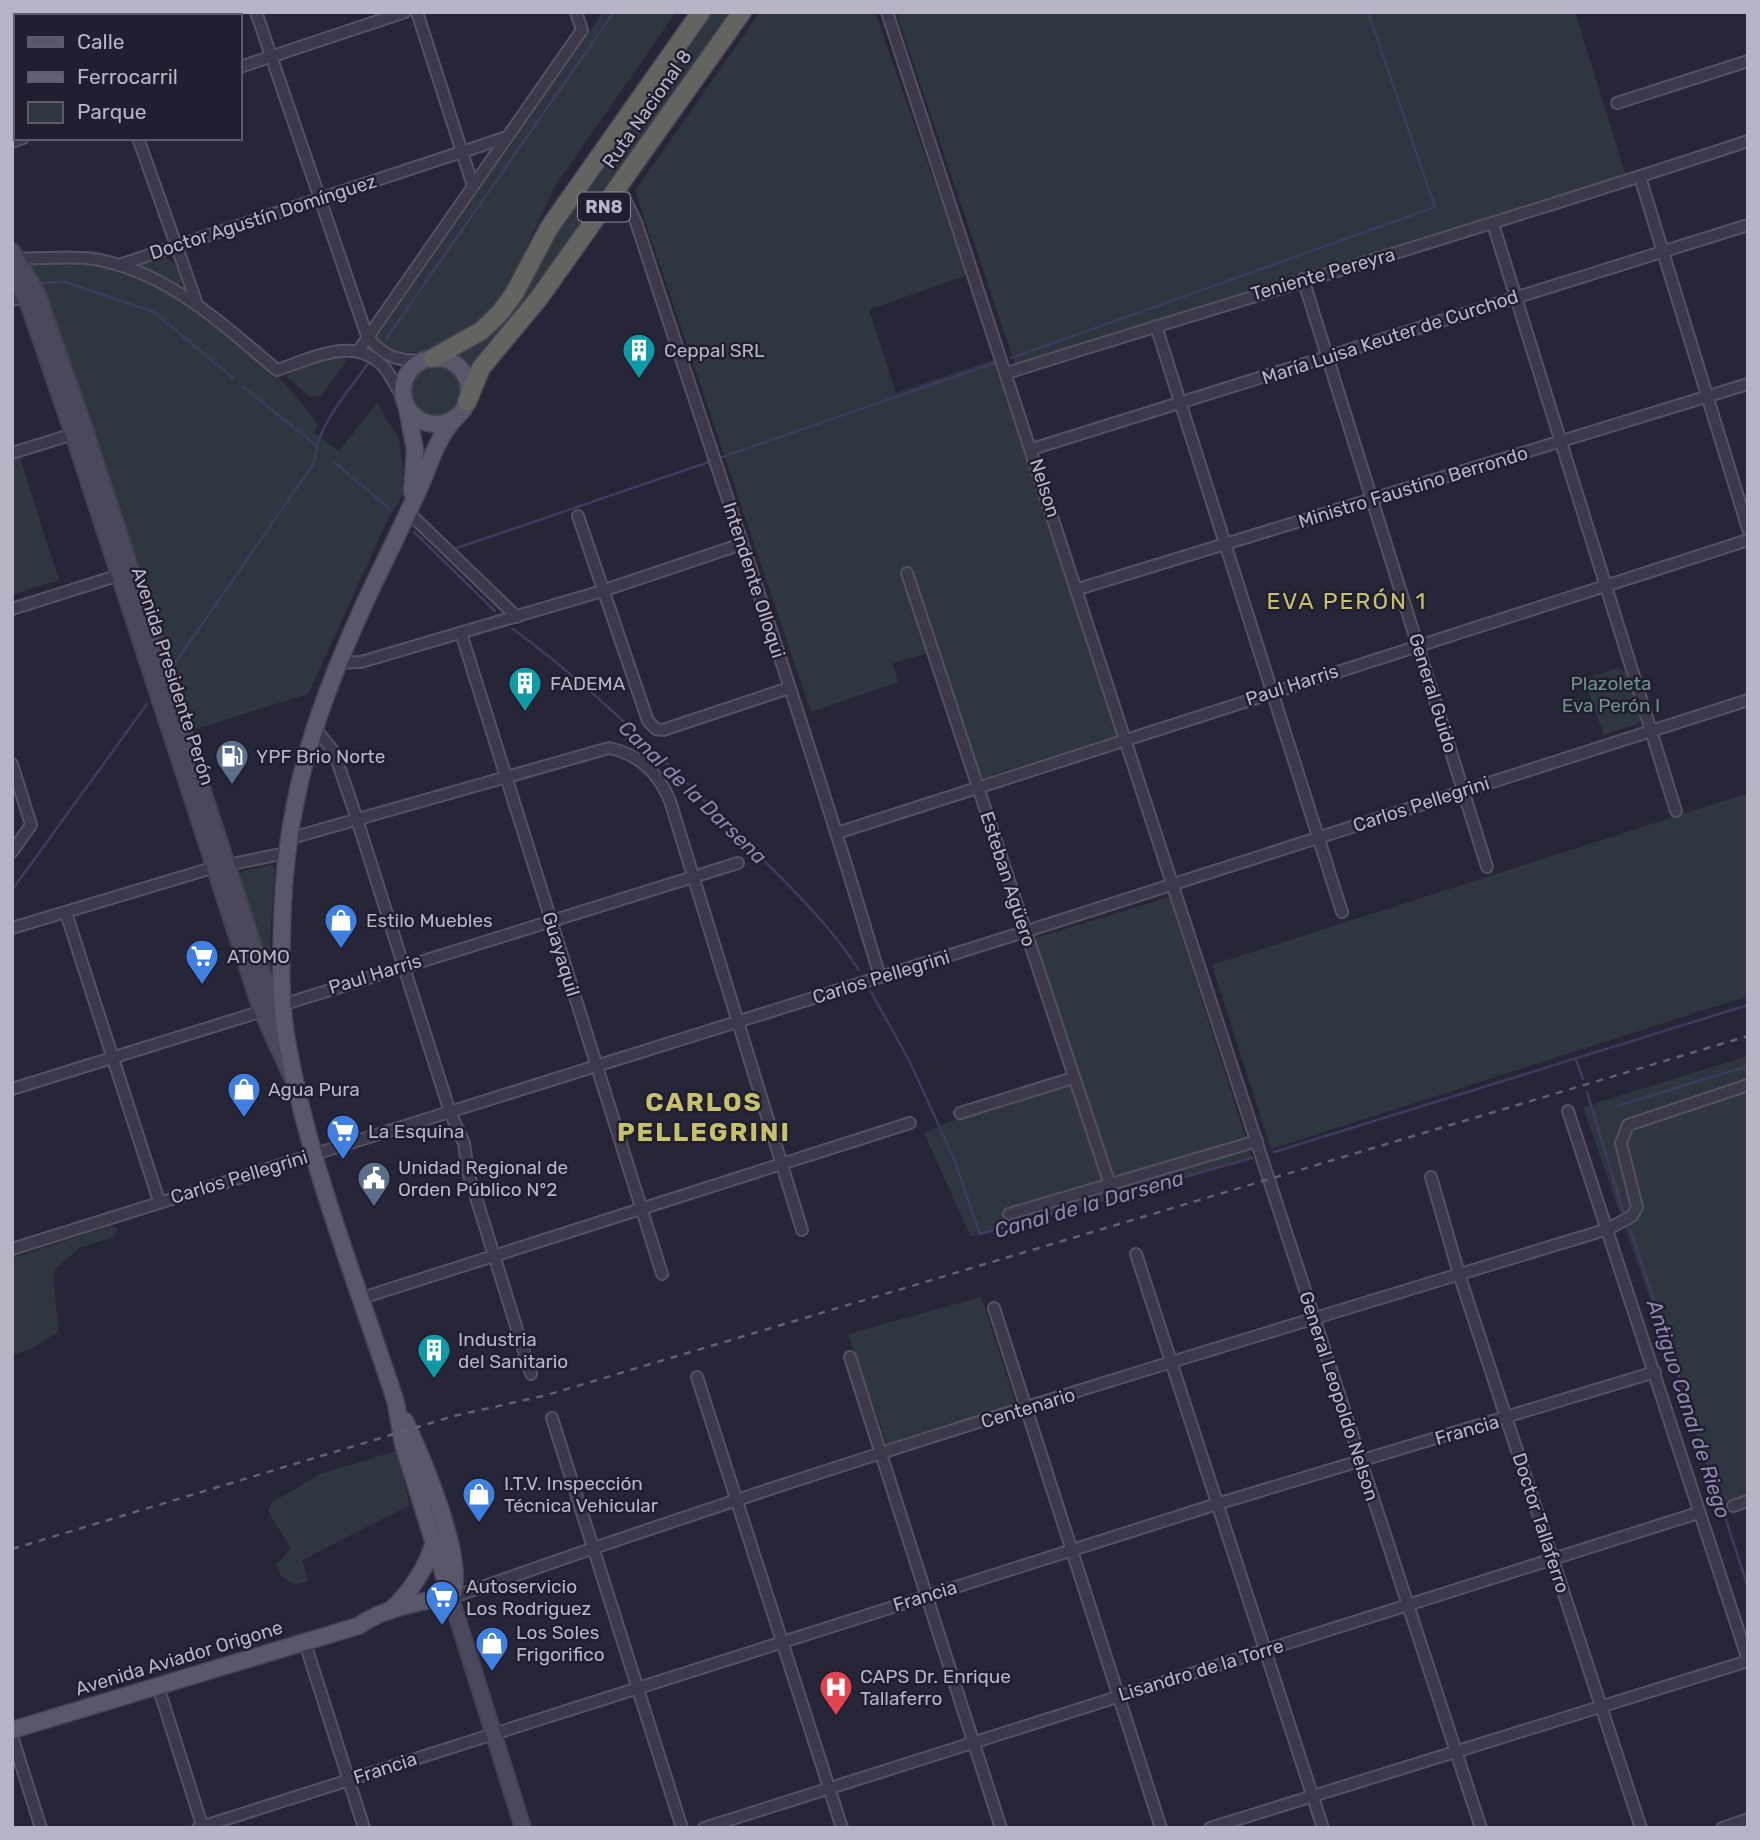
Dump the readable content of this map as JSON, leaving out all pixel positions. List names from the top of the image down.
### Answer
{
  "streets": {
    "highway": ["Ruta Nacional 8", "RN8"],
    "main road": ["Avenida Presidente Perón", "Avenida Aviador Origone"],
    "street": [
      "Doctor Agustín Domínguez",
      "Teniente Pereyra",
      "María Luisa Keuter de Curchod",
      "Ministro Faustino Berrondo",
      "Nelson",
      "Intendente Olloqui",
      "Paul Harris",
      "General Guido",
      "Carlos Pellegrini",
      "Esteban Agüero",
      "Guayaquil",
      "General Leopoldo Nelson",
      "Centenario",
      "Francia",
      "Doctor Tallaferro",
      "Lisandro de la Torre"
    ]
  },
  "crossings": [
    ["Ruta Nacional 8", "RN8"],
    ["Ruta Nacional 8", "Intendente Olloqui"],
    ["RN8", "Avenida Presidente Perón"],
    ["RN8", "Paul Harris"],
    ["Doctor Agustín Domínguez", "Avenida Presidente Perón"],
    ["Teniente Pereyra", "Nelson"],
    ["Teniente Pereyra", "General Guido"],
    ["María Luisa Keuter de Curchod", "Nelson"],
    ["María Luisa Keuter de Curchod", "General Guido"],
    ["Ministro Faustino Berrondo", "Nelson"],
    ["Ministro Faustino Berrondo", "General Guido"],
    ["Nelson", "Paul Harris"],
    ["Nelson", "Carlos Pellegrini"],
    ["Nelson", "General Leopoldo Nelson"],
    ["Intendente Olloqui", "Paul Harris"],
    ["Intendente Olloqui", "Carlos Pellegrini"],
    ["Avenida Presidente Perón", "Paul Harris"],
    ["Avenida Presidente Perón", "Carlos Pellegrini"],
    ["Avenida Presidente Perón", "Centenario"],
    ["Avenida Presidente Perón", "Francia"],
    ["Avenida Presidente Perón", "Avenida Aviador Origone"],
    ["Paul Harris", "General Guido"],
    ["Paul Harris", "Esteban Agüero"],
    ["Paul Harris", "Guayaquil"],
    ["General Guido", "Carlos Pellegrini"],
    ["Carlos Pellegrini", "Esteban Agüero"],
    ["Carlos Pellegrini", "Guayaquil"],
    ["General Leopoldo Nelson", "Centenario"],
    ["General Leopoldo Nelson", "Francia"],
    ["General Leopoldo Nelson", "Lisandro de la Torre"],
    ["Centenario", "Doctor Tallaferro"],
    ["Centenario", "Avenida Aviador Origone"],
    ["Francia", "Doctor Tallaferro"],
    ["Doctor Tallaferro", "Lisandro de la Torre"]
  ],
  "districts": ["EVA PERÓN 1", "CARLOS PELLEGRINI"],
  "water": ["Canal de la Darsena", "Antiguo Canal de Riego"],
  "parks": ["Plazoleta Eva Perón I"],
  "places": {
    "building": ["Ceppal SRL", "FADEMA", "Industria del Sanitario"],
    "fuel station": ["YPF Brio Norte"],
    "shop": [
      "Estilo Muebles",
      "Agua Pura",
      "I.T.V. Inspección Técnica Vehicular",
      "Los Soles Frigorifico"
    ],
    "supermarket": ["ATOMO", "La Esquina", "Autoservicio Los Rodriguez"],
    "public building": ["Unidad Regional de Orden Público Nº2"],
    "hospital": ["CAPS Dr. Enrique Tallaferro"]
  },
  "legend": ["Calle", "Ferrocarril", "Parque"]
}
